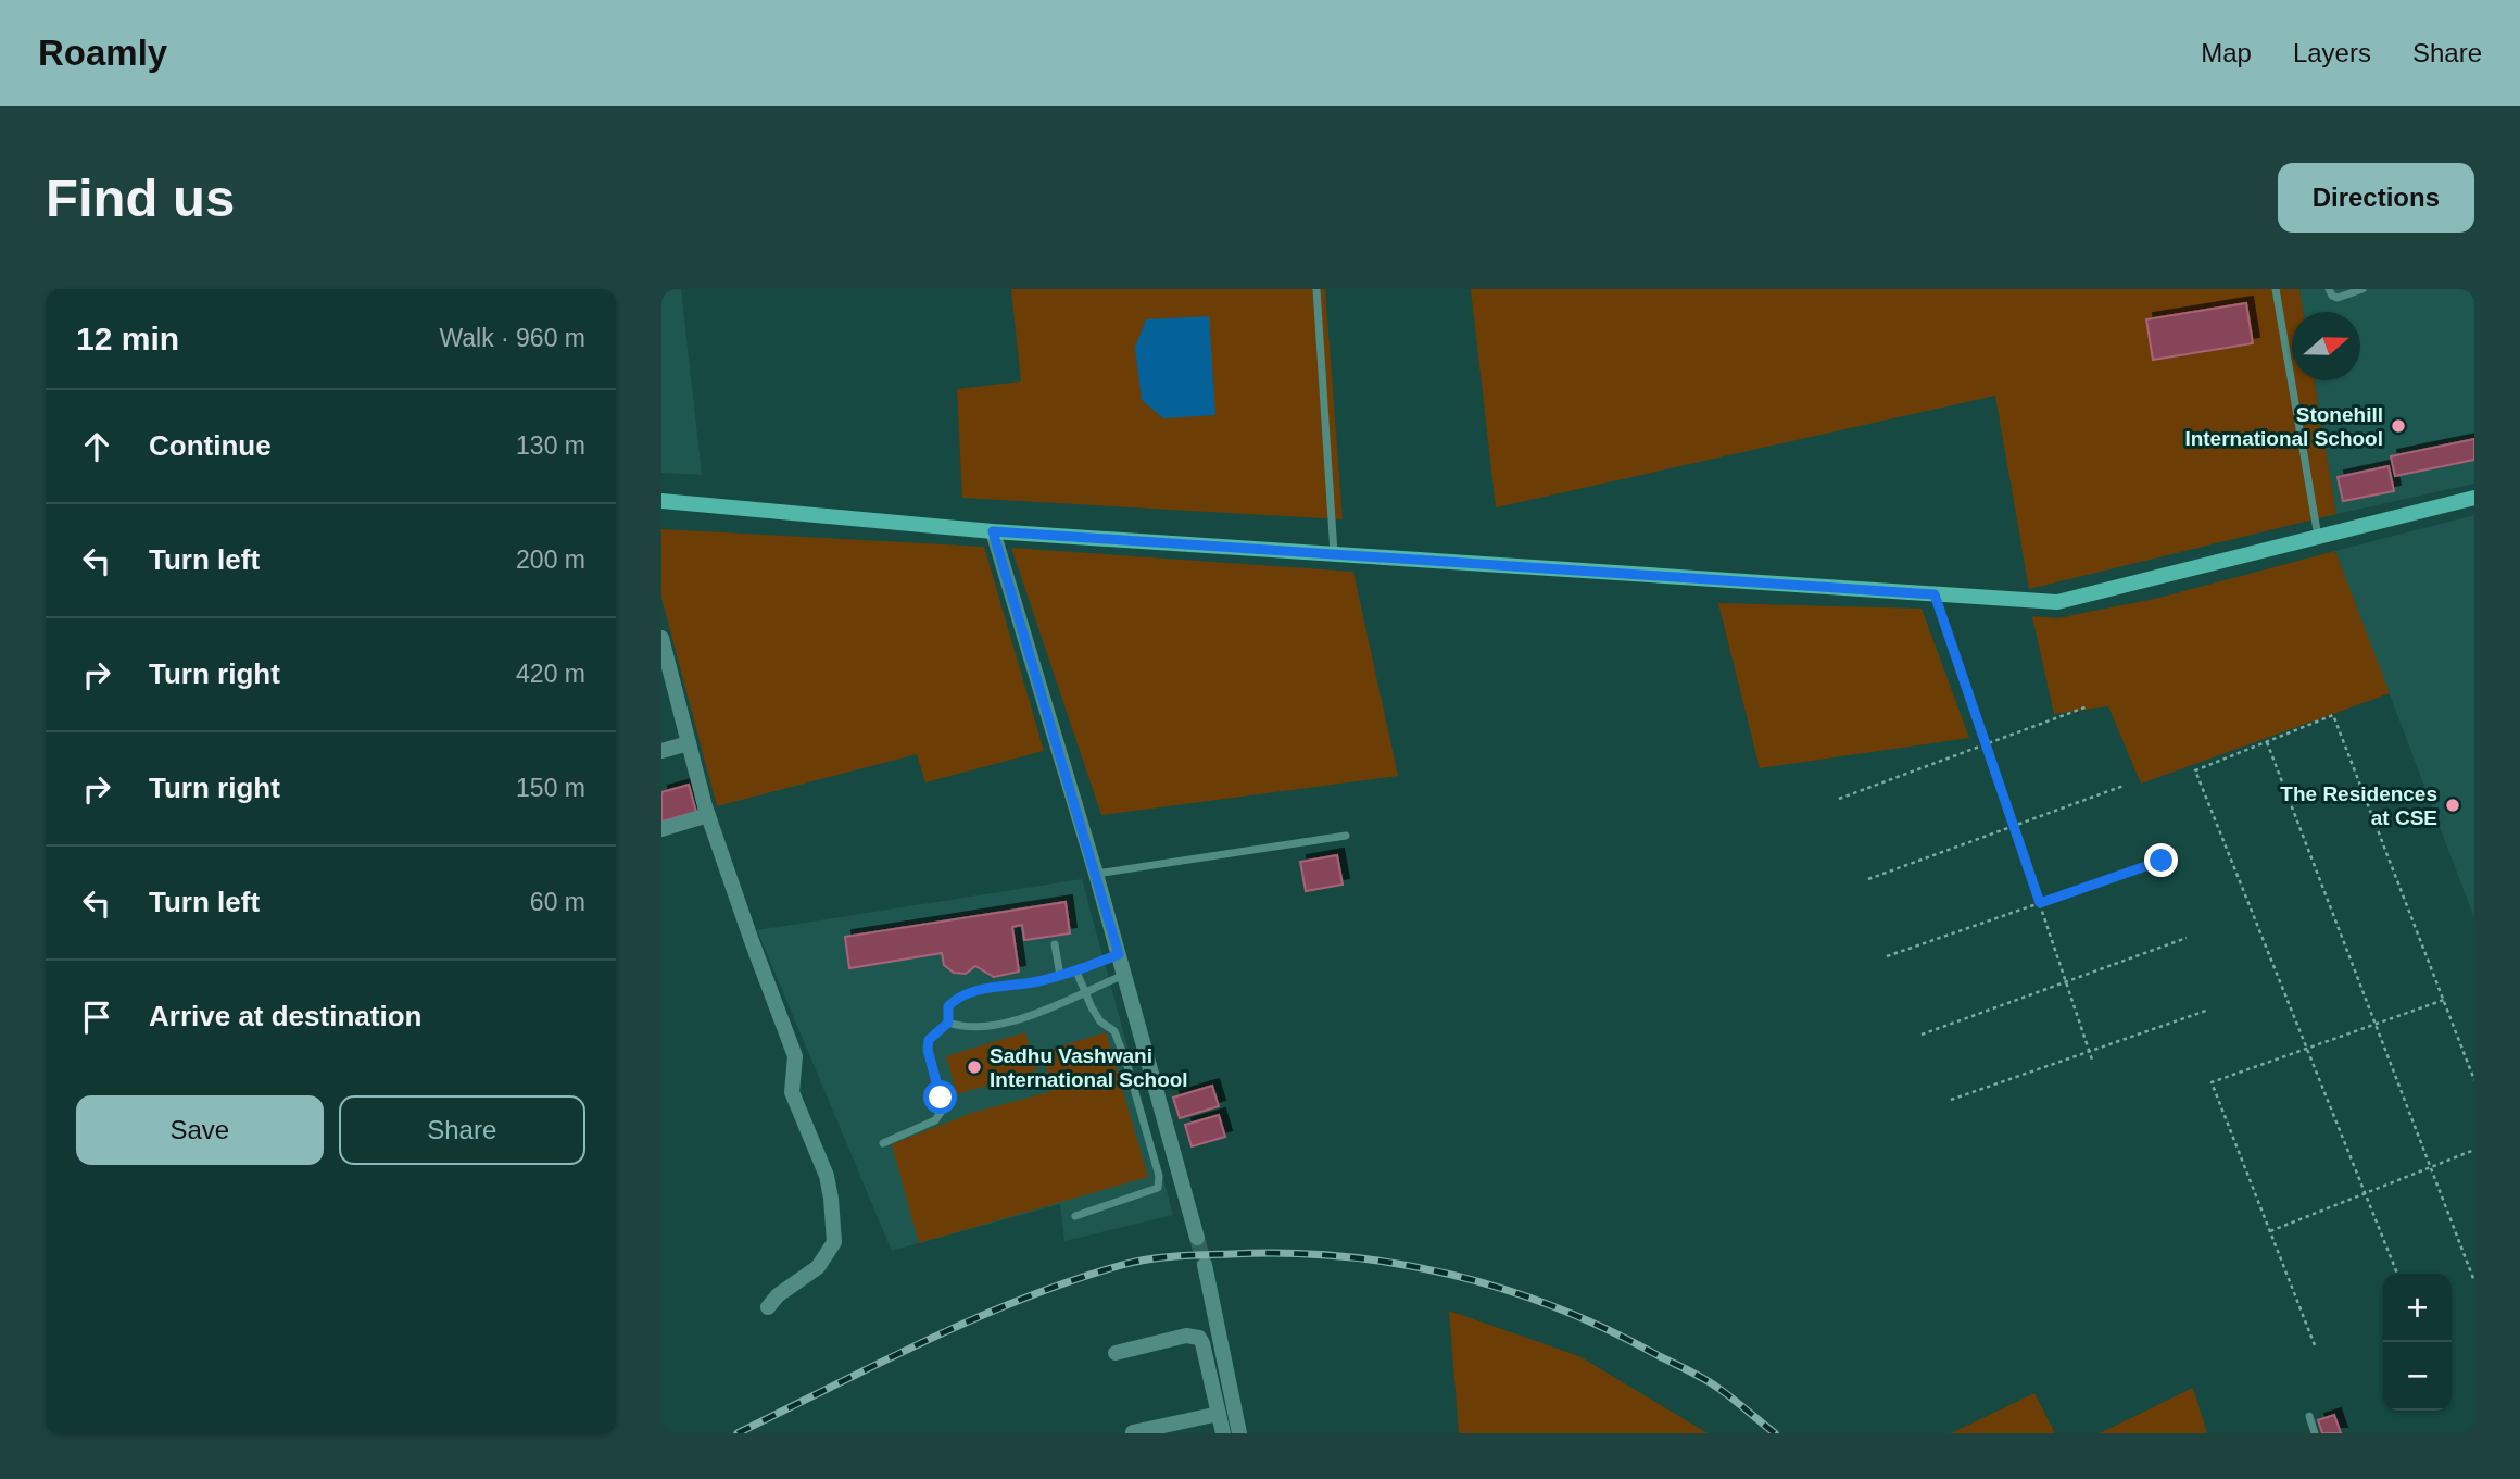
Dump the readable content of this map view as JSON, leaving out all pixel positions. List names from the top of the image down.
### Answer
{
  "places": ["Stonehill International School", "The Residences at CSE", "Sadhu Vashwani International School"],
  "north": "right",
  "page": {
    "header": "Roamly",
    "nav": ["Map", "Layers", "Share"],
    "buttons": [
      "Directions",
      ["Save", "Share"]
    ],
    "title": "Find us",
    "heading": ["12 min", "Walk · 960 m"],
    "list": [
      ["Continue", "130 m"],
      ["Turn left", "200 m"],
      ["Turn right", "420 m"],
      ["Turn right", "150 m"],
      ["Turn left", "60 m"],
      "Arrive at destination"
    ],
    "map_buttons": ["+", "−"]
  }
}
